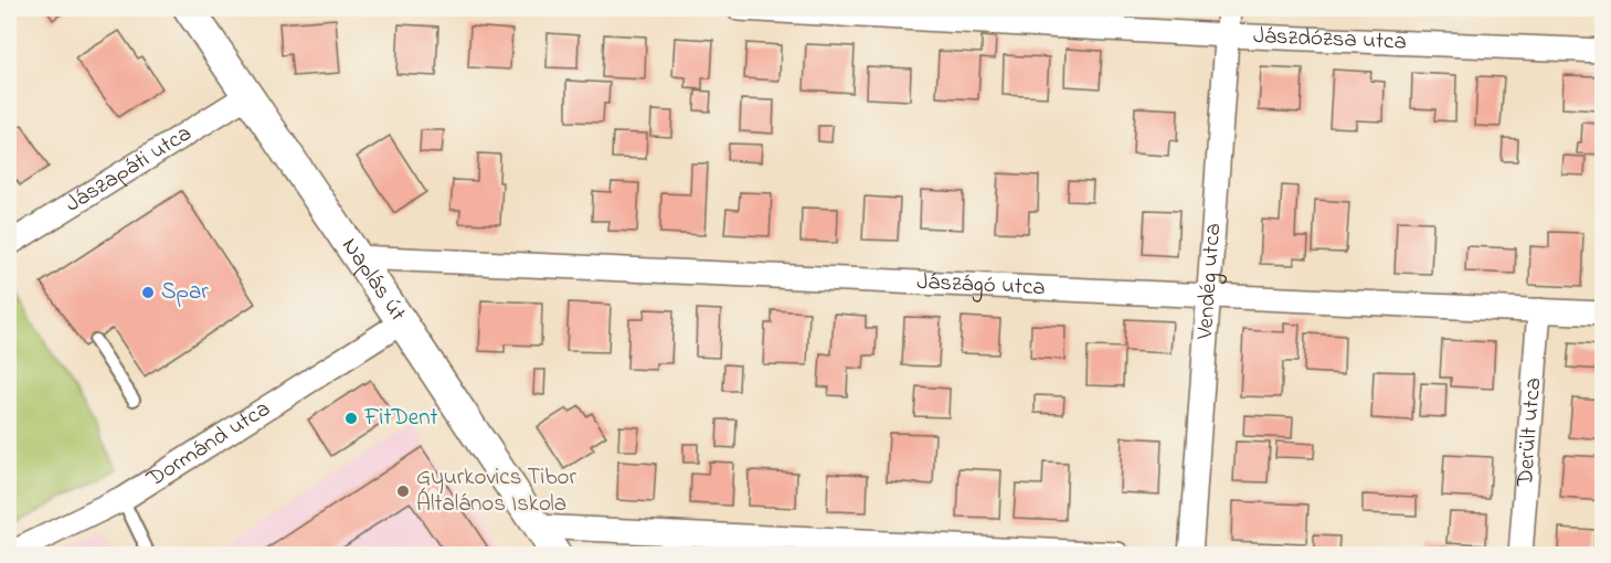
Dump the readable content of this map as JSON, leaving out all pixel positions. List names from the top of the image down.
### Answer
{
  "streets": {
    "street": [
      "Jászdózsa utca",
      "Jászapáti utca",
      "Naplás út",
      "Vendég utca",
      "Jászágó utca",
      "Derült utca",
      "Dormánd utca"
    ]
  },
  "crossings": [
    ["Jászdózsa utca", "Vendég utca"],
    ["Jászapáti utca", "Naplás út"],
    ["Naplás út", "Jászágó utca"],
    ["Naplás út", "Dormánd utca"],
    ["Vendég utca", "Jászágó utca"],
    ["Jászágó utca", "Derült utca"]
  ],
  "places": ["Spar", "FitDent", "Gyurkovics Tibor Általános Iskola"]
}
